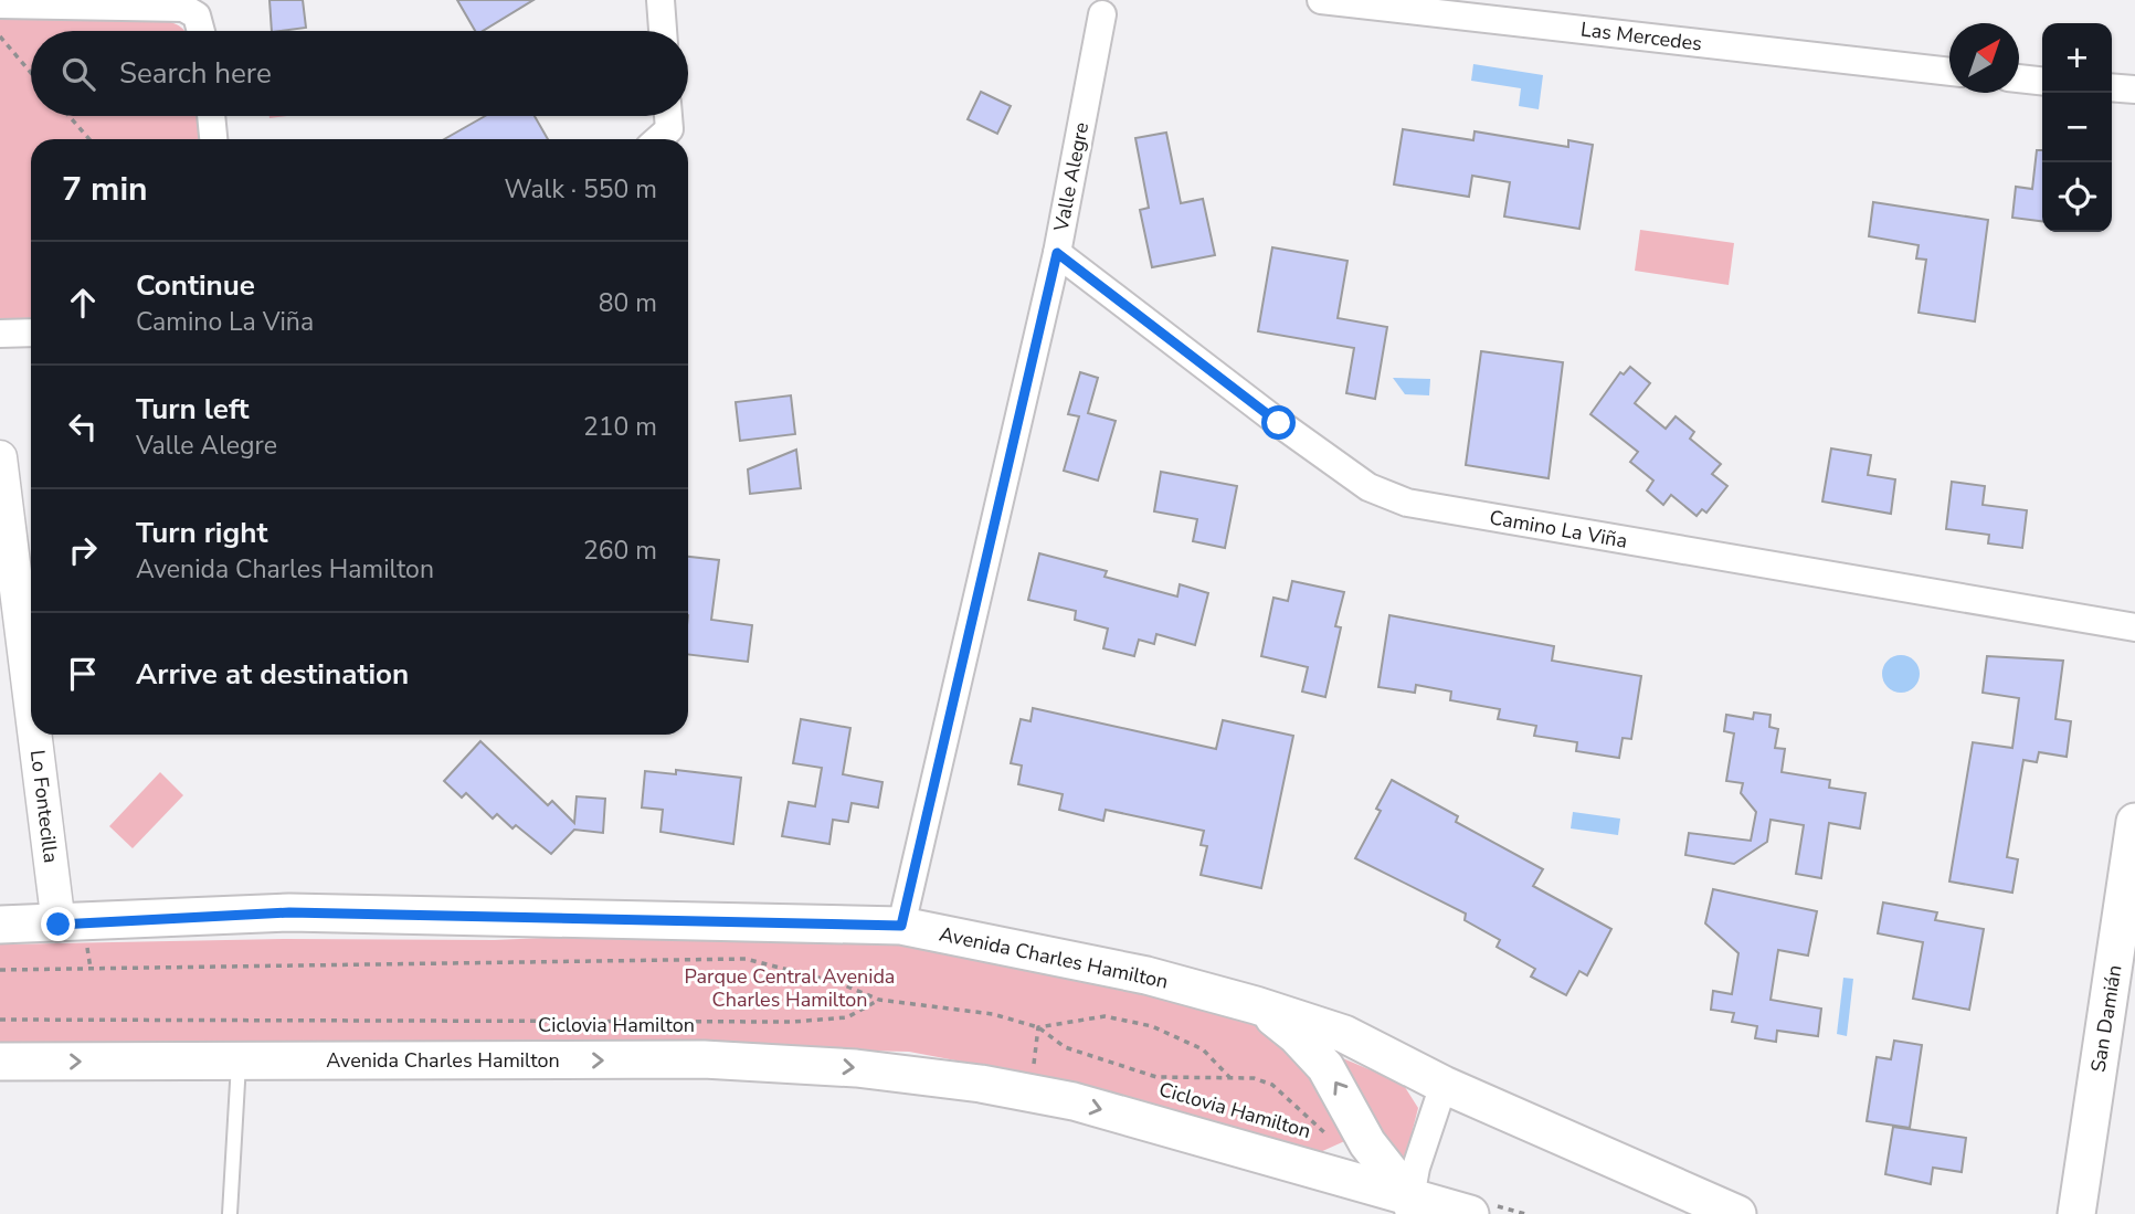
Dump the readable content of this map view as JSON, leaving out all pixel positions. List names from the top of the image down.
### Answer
{
  "streets": {
    "main road": ["Avenida Charles Hamilton", "San Damián"],
    "street": [
      "Las Mercedes",
      "Valle Alegre",
      "Camino La Viña",
      "Lo Fontecilla"
    ],
    "path": ["Ciclovia Hamilton"]
  },
  "crossings": [
    ["Valle Alegre", "Camino La Viña"],
    ["Valle Alegre", "Avenida Charles Hamilton"],
    ["Lo Fontecilla", "Avenida Charles Hamilton"],
    ["Avenida Charles Hamilton", "Ciclovia Hamilton"]
  ],
  "parks": ["Parque Central Avenida Charles Hamilton"],
  "north": "top right",
  "page": {
    "map_buttons": ["+", "−"],
    "search": "Search here",
    "heading": ["7 min", "Walk · 550 m"],
    "list": [
      ["Continue", "Camino La Viña", "80 m"],
      ["Turn left", "Valle Alegre", "210 m"],
      ["Turn right", "Avenida Charles Hamilton", "260 m"],
      "Arrive at destination"
    ]
  }
}
